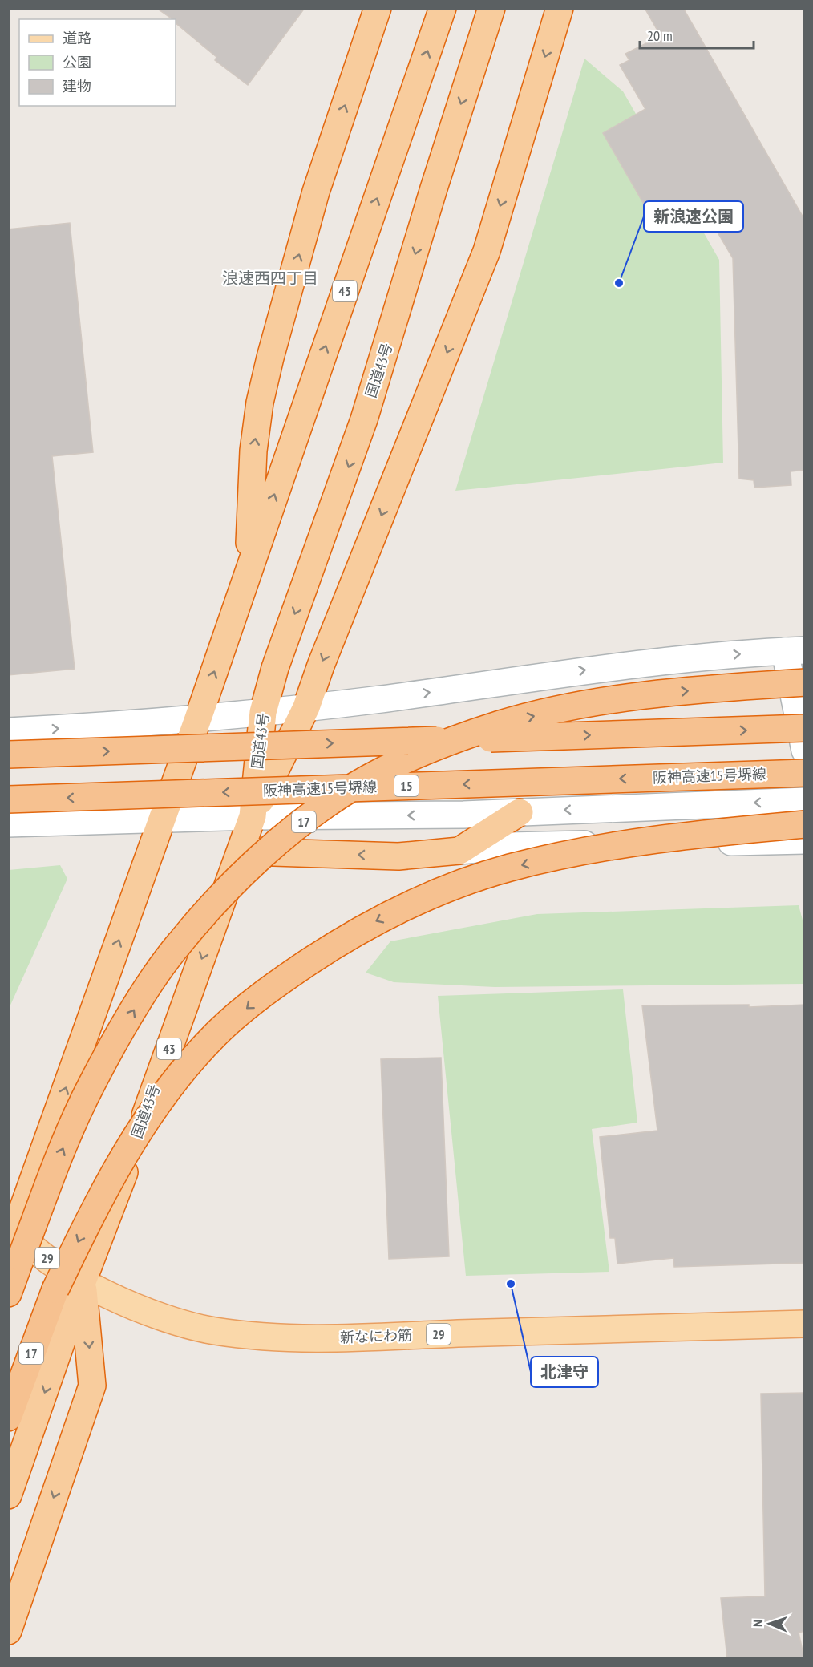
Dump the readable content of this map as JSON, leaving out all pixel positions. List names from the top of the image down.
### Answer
{
  "streets": {
    "highway": [
      "43",
      "国道43号",
      "阪神高速15号堺線",
      "15",
      "17"
    ],
    "main road": ["29", "新なにわ筋"]
  },
  "crossings": [
    ["43", "新なにわ筋"],
    ["国道43号", "新なにわ筋"]
  ],
  "districts": ["浪速西四丁目"],
  "places": ["新浪速公園", "北津守"],
  "legend": ["道路", "公園", "建物"],
  "scale_bar": "20 m",
  "north": "left"
}
